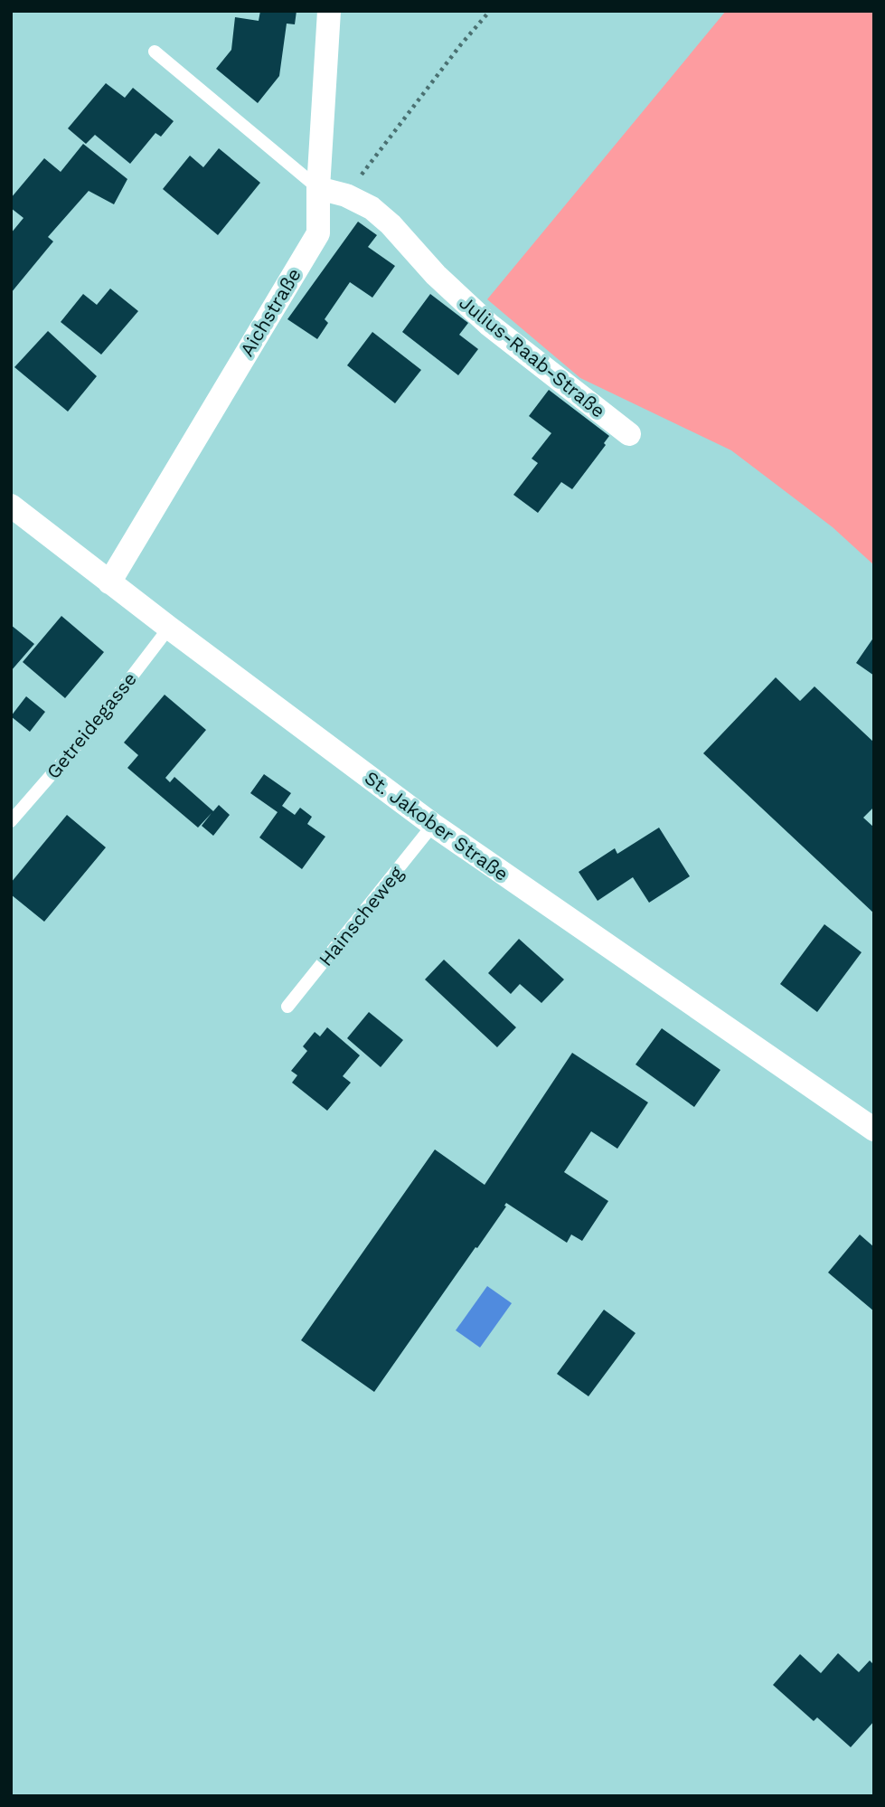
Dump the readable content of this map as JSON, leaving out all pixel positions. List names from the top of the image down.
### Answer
{
  "streets": {
    "street": ["Aichstraße", "Julius-Raab-Straße", "St. Jakober Straße"],
    "lane": ["Getreidegasse", "Hainscheweg"]
  },
  "crossings": [
    ["Aichstraße", "Julius-Raab-Straße"],
    ["Aichstraße", "St. Jakober Straße"],
    ["Getreidegasse", "St. Jakober Straße"],
    ["St. Jakober Straße", "Hainscheweg"]
  ]
}
